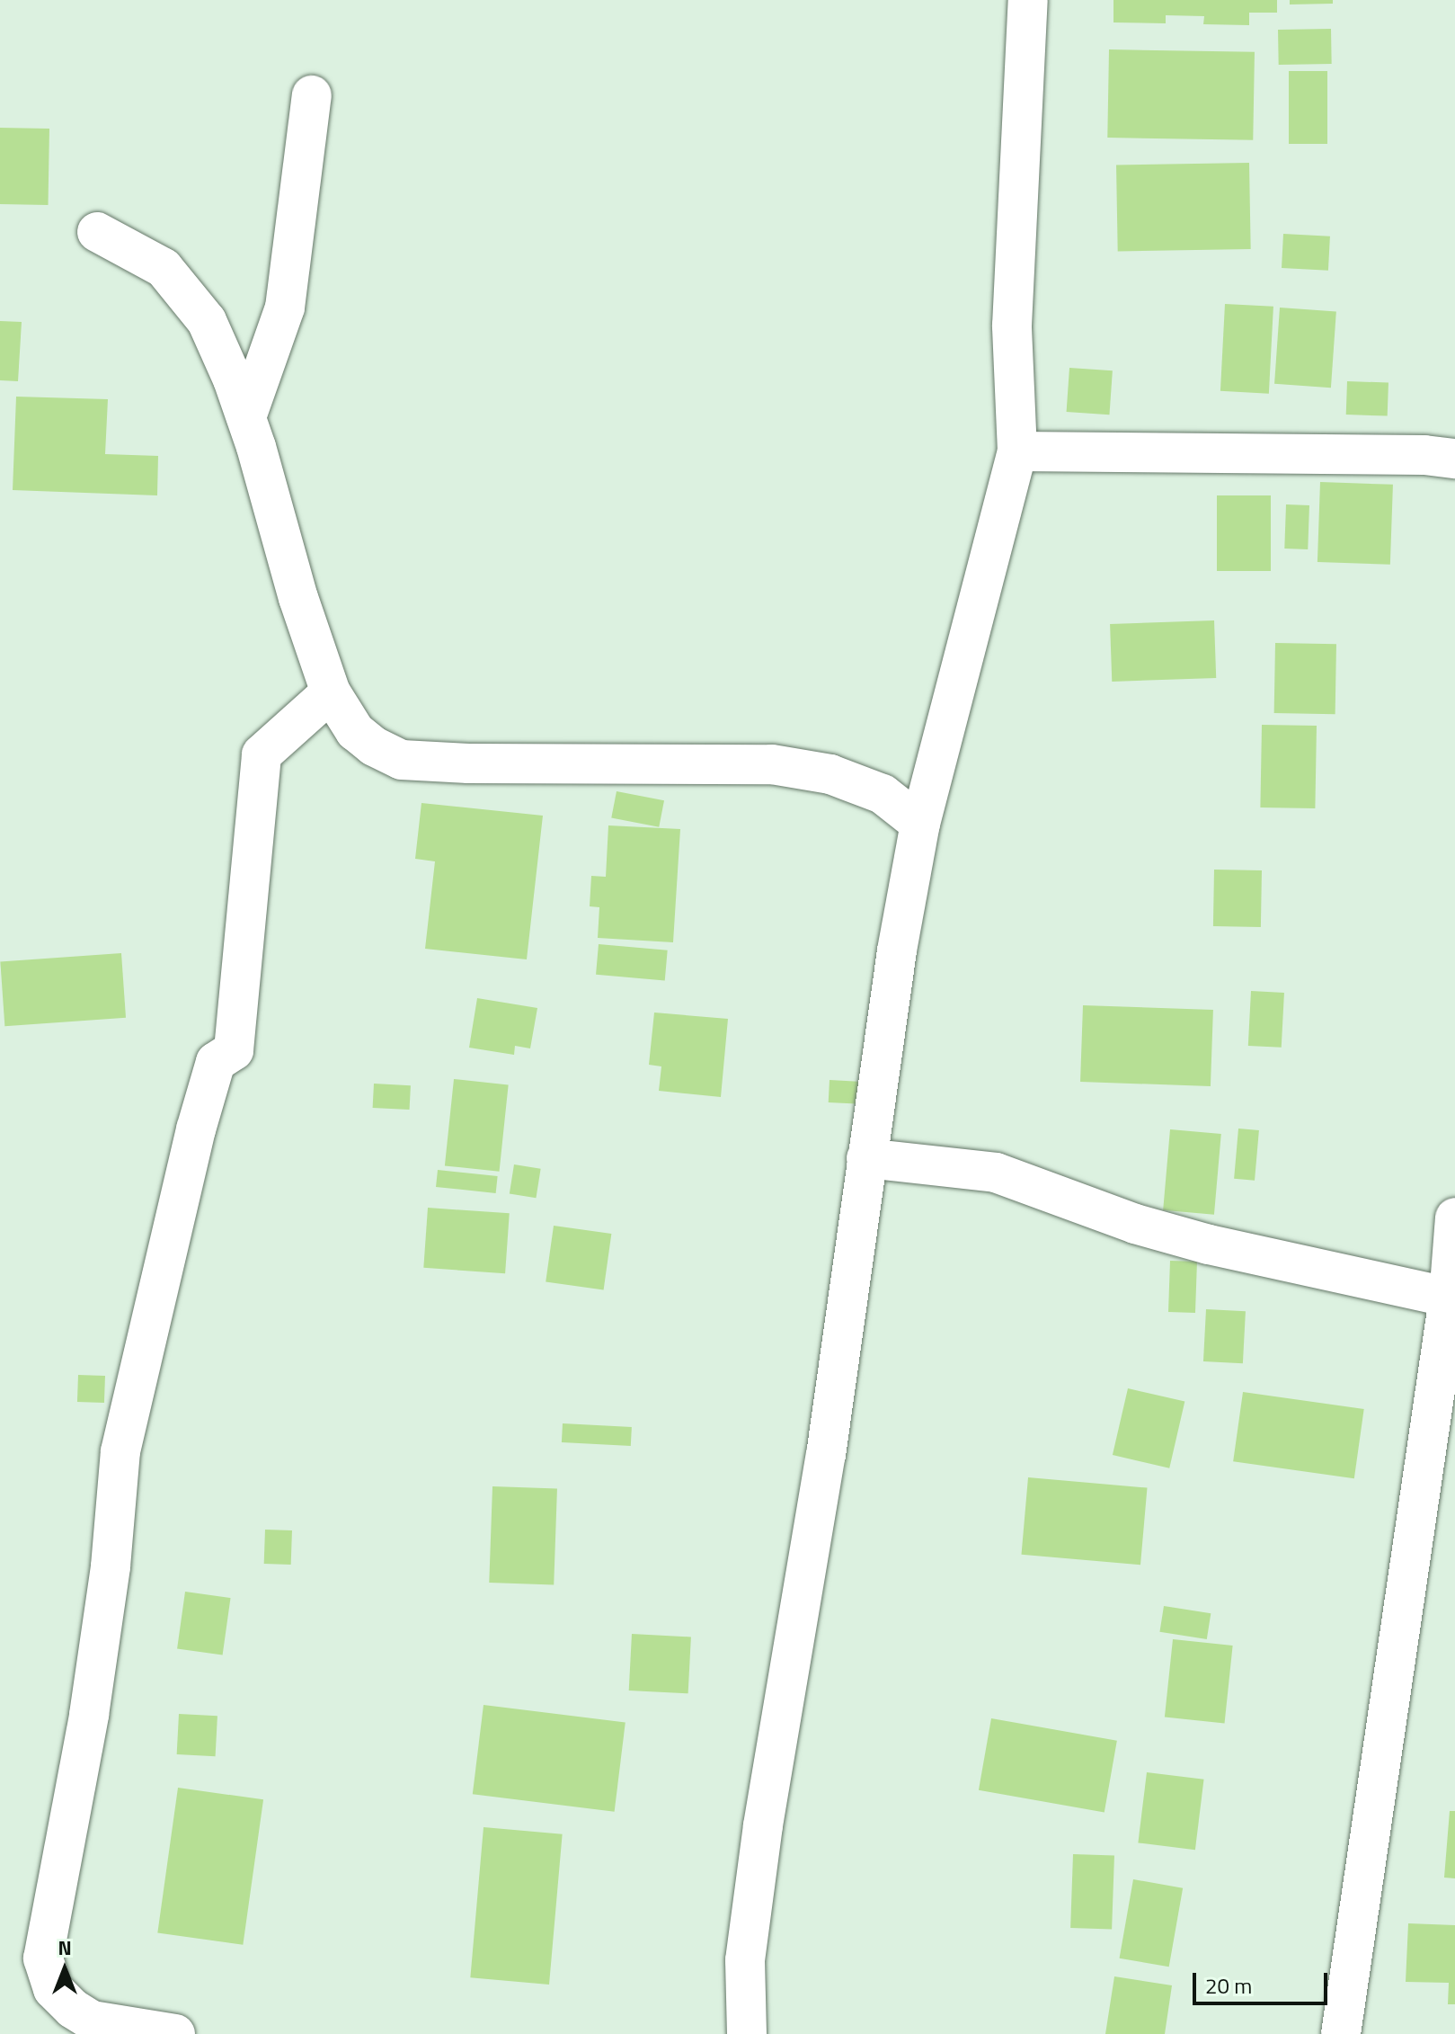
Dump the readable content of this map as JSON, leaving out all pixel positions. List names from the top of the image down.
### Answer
{
  "scale_bar": "20 m",
  "north": "top"
}
